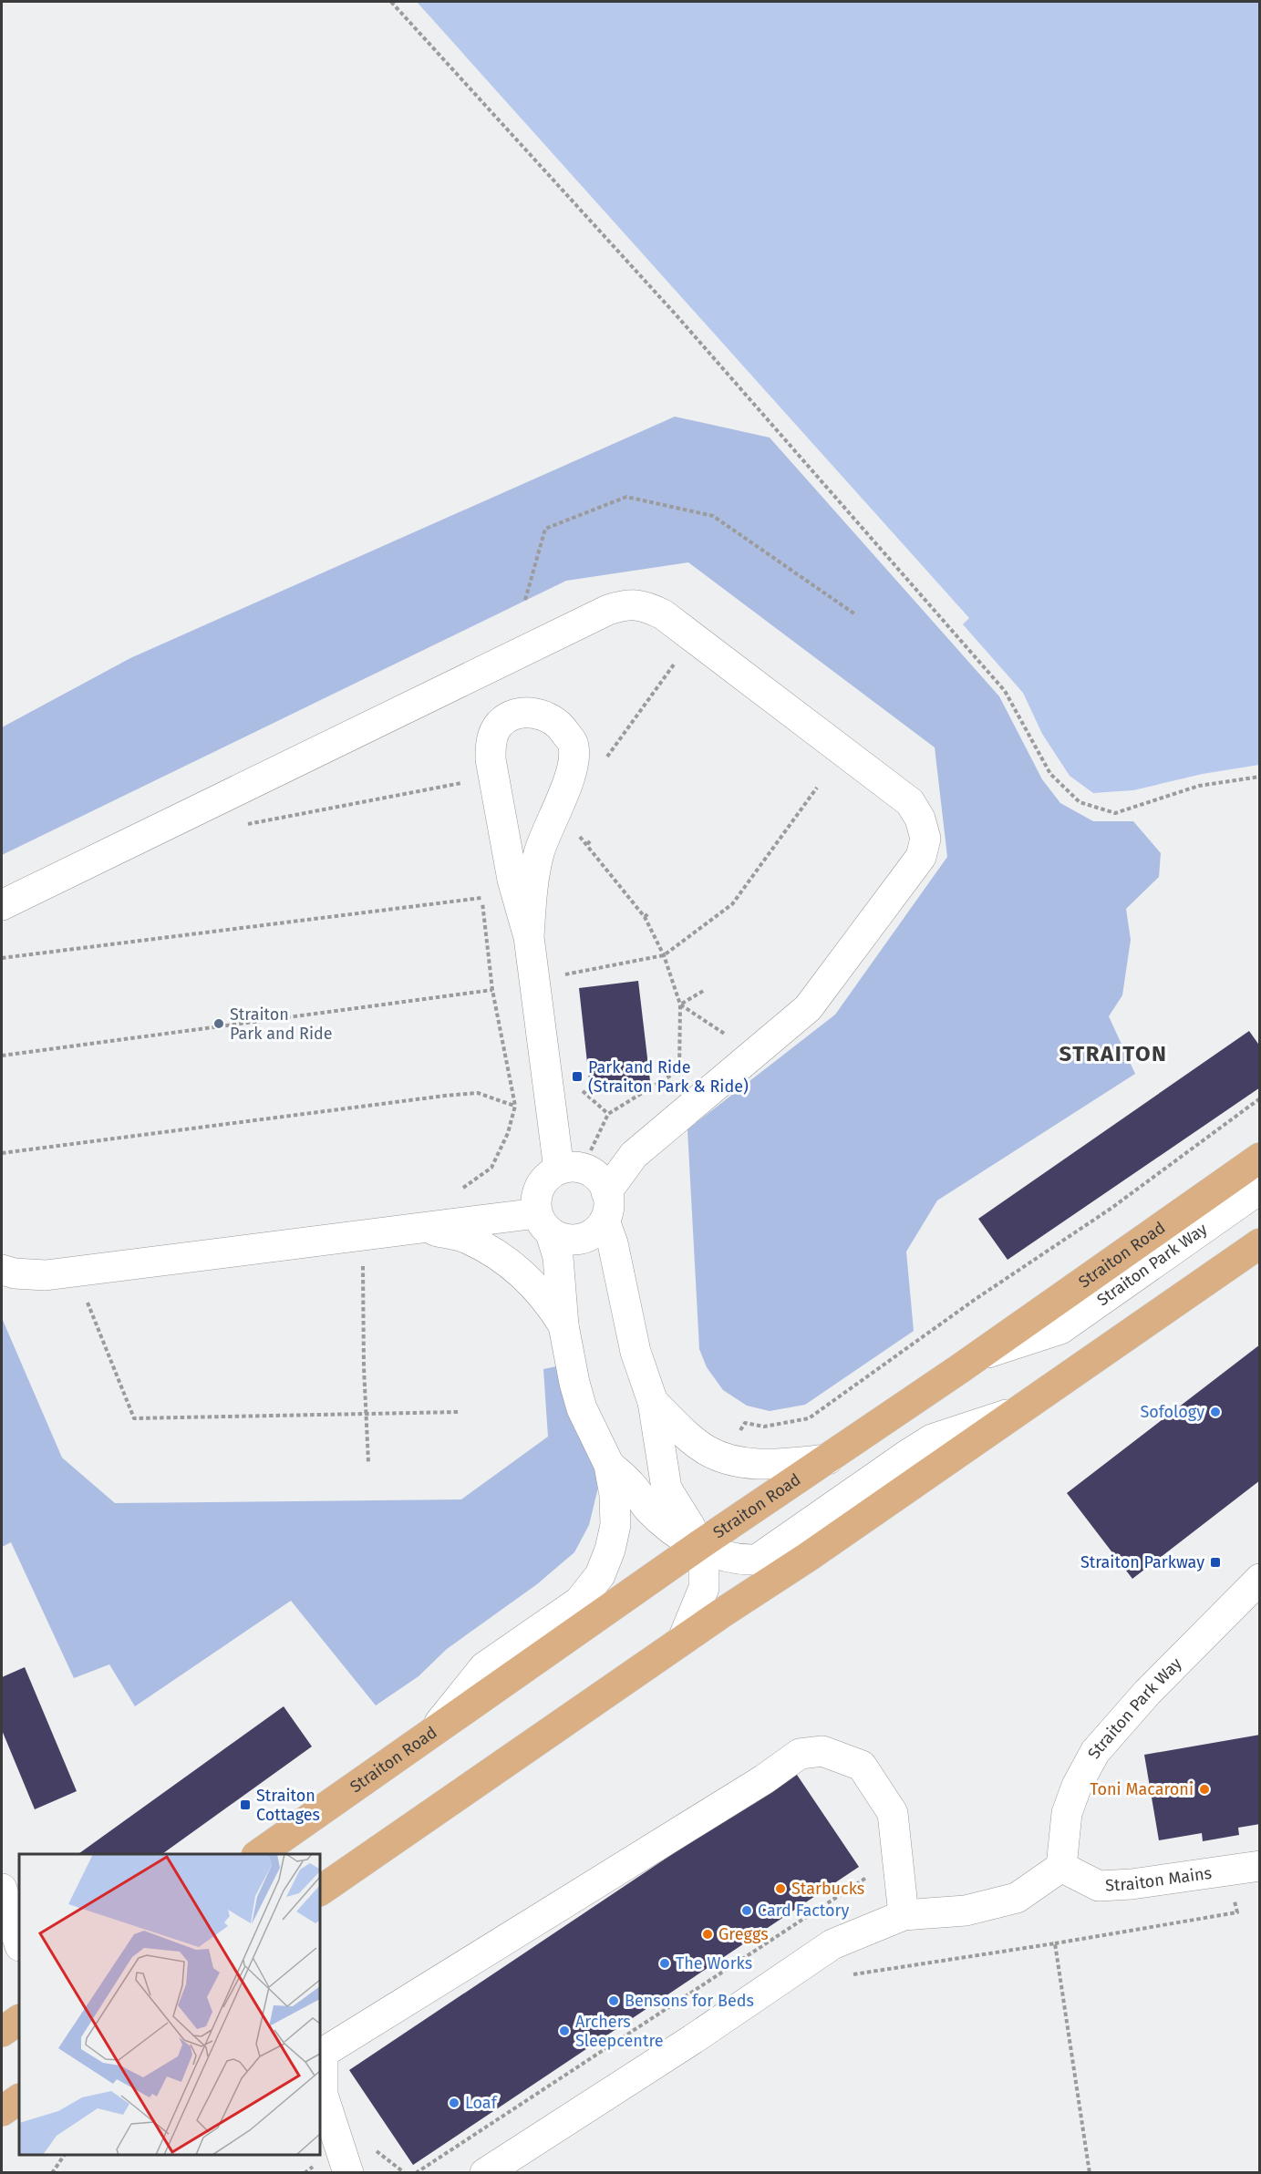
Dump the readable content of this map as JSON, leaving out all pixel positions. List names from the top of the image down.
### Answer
{
  "streets": {
    "main road": ["Straiton Road"],
    "street": ["Straiton Park Way", "Straiton Mains"]
  },
  "crossings": [
    ["Straiton Road", "Straiton Park Way"],
    ["Straiton Park Way", "Straiton Mains"]
  ],
  "districts": ["STRAITON"],
  "places": {
    "other": [
      "Straiton Park and Ride",
      "Sofology",
      "Toni Macaroni",
      "Starbucks",
      "Card Factory",
      "Greggs",
      "The Works",
      "Bensons for Beds",
      "Archers Sleepcentre",
      "Loaf"
    ],
    "transit": ["Park and Ride (Straiton Park & Ride)", "Straiton Parkway", "Straiton Cottages"]
  }
}
